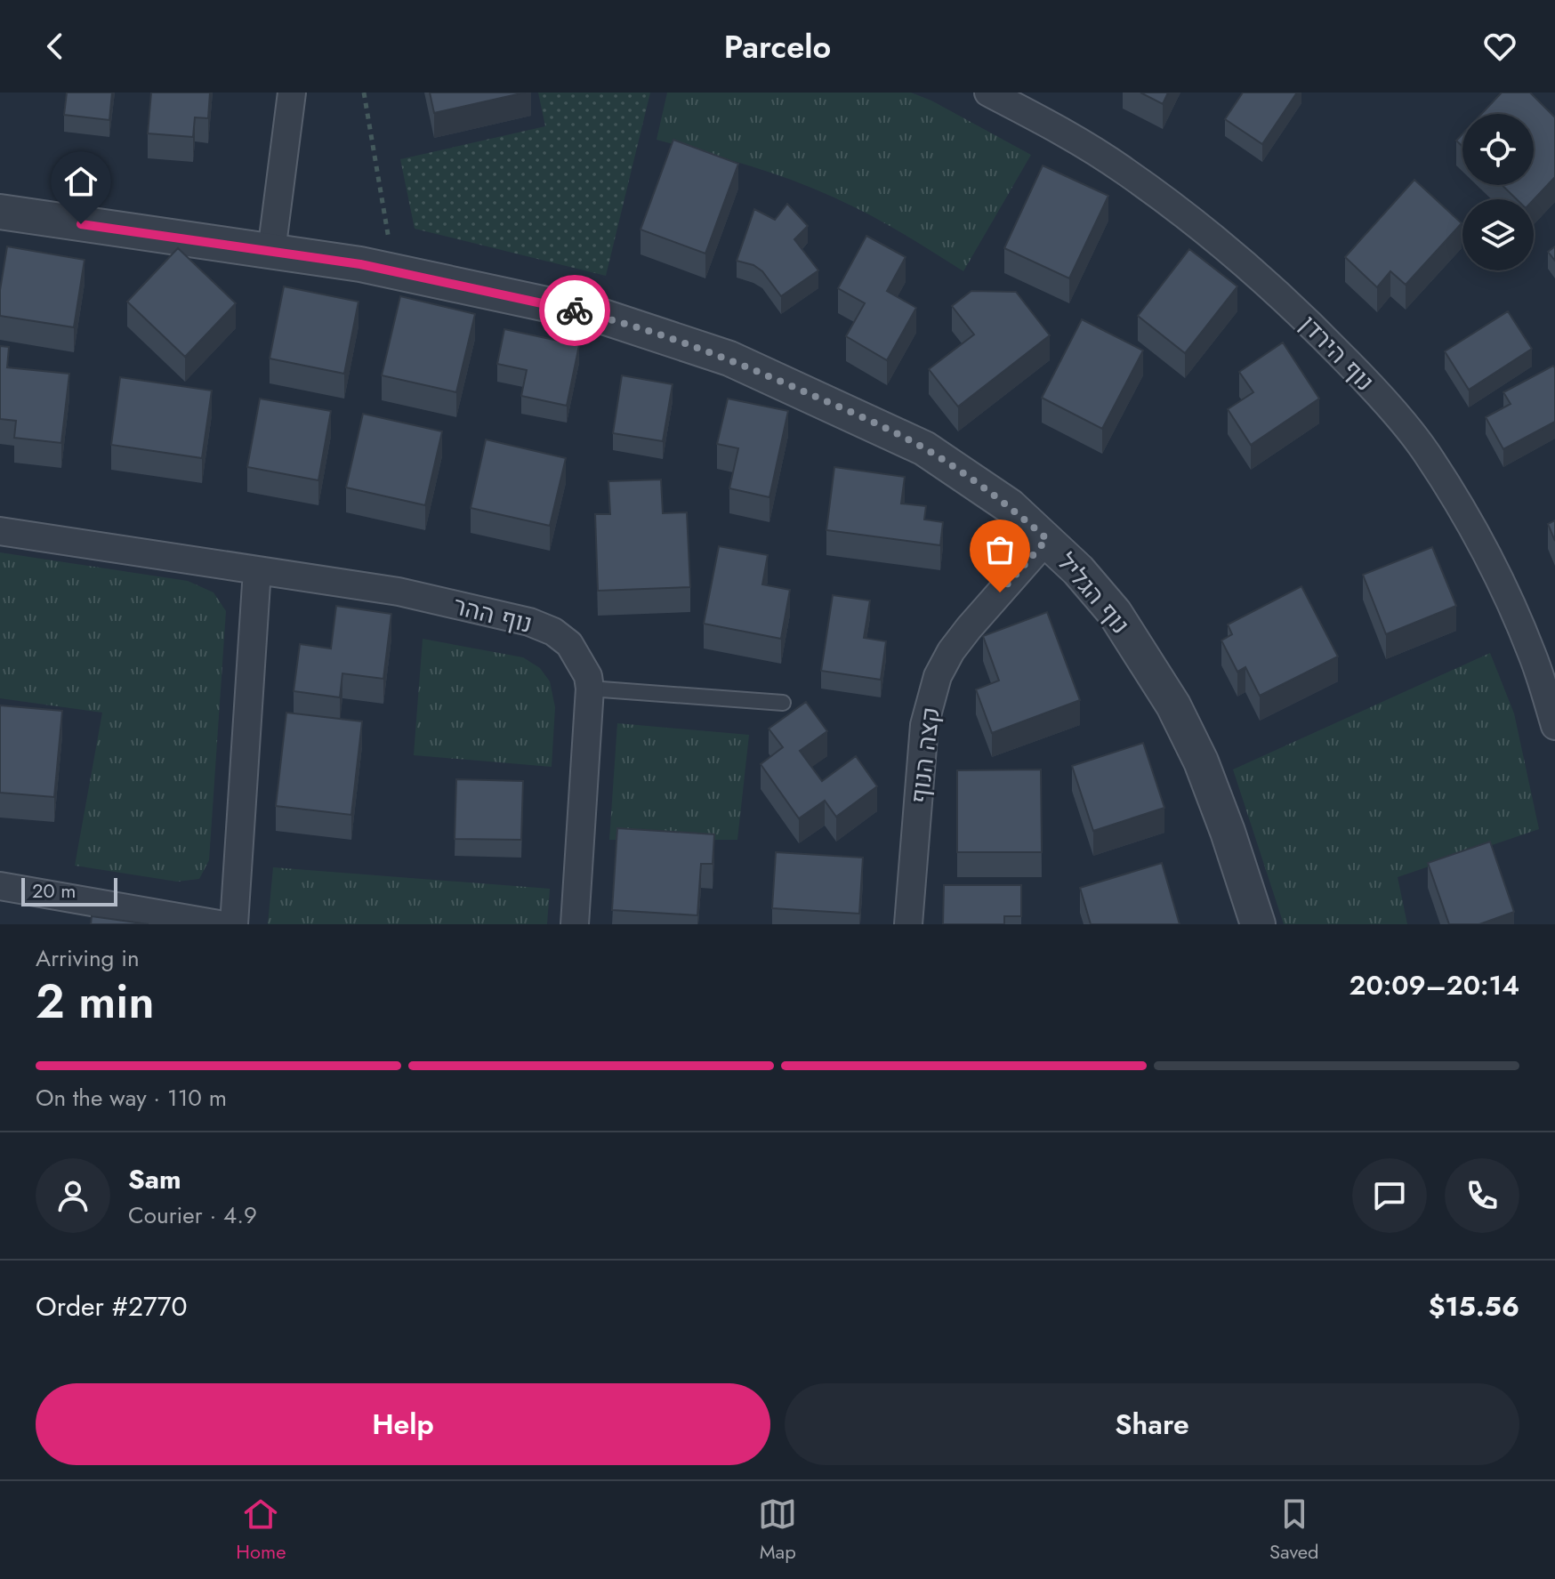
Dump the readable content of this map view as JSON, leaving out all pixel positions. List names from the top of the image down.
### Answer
{
  "streets": {
    "street": [
      "נוף הירדן",
      "נוף הגליל",
      "נוף ההר",
      "קצה הנוף"
    ]
  },
  "crossings": [
    ["נוף הגליל", "קצה הנוף"]
  ],
  "scale_bar": "20 m",
  "page": {
    "header": "Parcelo",
    "scale": "20 m",
    "heading": ["2 min", "Arriving in", "20:09–20:14"],
    "panel": [
      "Sam",
      "Courier · 4.9",
      "Order #2770",
      "$15.56"
    ],
    "bar": "On the way · 110 m",
    "buttons": ["Help", "Share"],
    "tabs": ["Home", "Map", "Saved"]
  }
}
